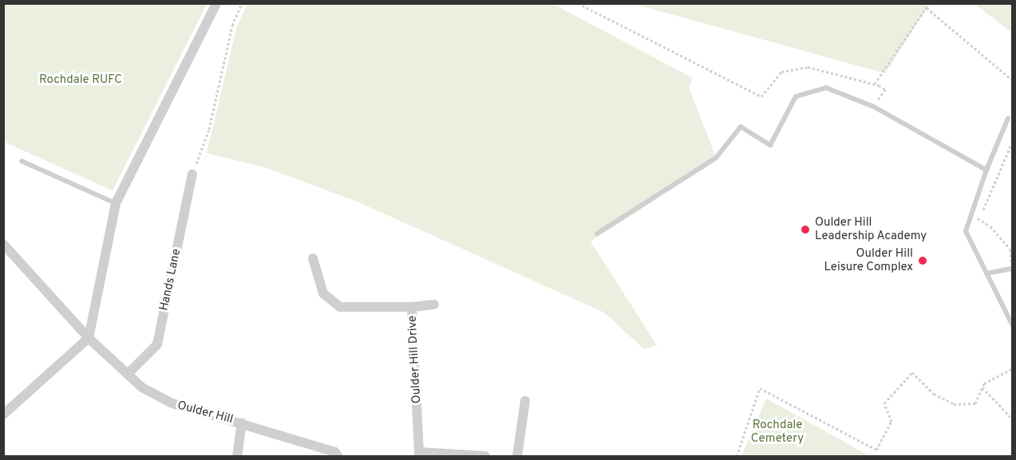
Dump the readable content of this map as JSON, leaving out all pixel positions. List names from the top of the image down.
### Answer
{
  "streets": {
    "street": ["Hands Lane", "Oulder Hill Drive", "Oulder Hill"]
  },
  "crossings": [
    ["Hands Lane", "Oulder Hill"]
  ],
  "parks": ["Rochdale RUFC", "Rochdale Cemetery"],
  "places": ["Oulder Hill Leadership Academy", "Oulder Hill Leisure Complex"]
}
